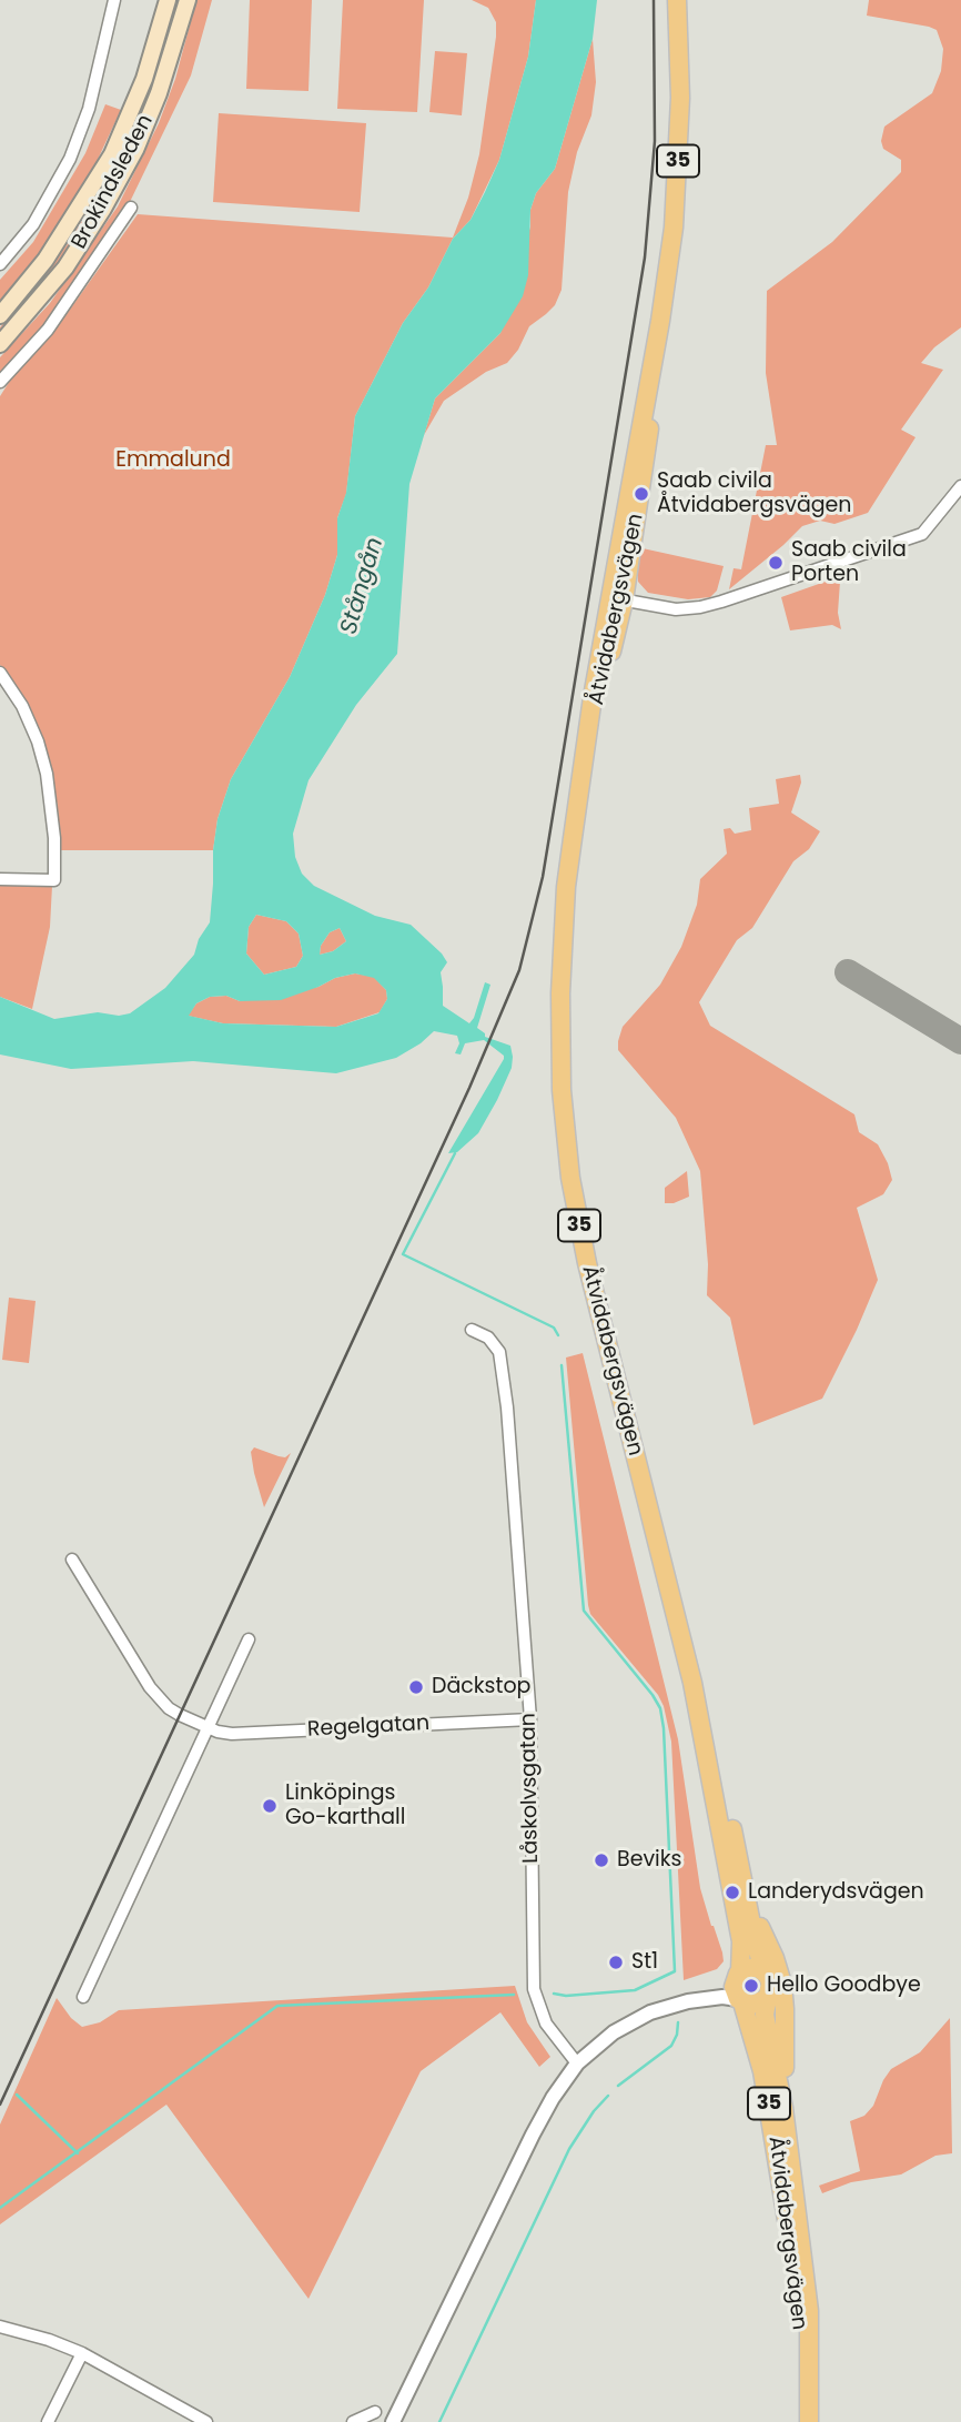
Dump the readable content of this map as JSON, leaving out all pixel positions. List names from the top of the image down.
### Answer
{
  "streets": {
    "main road": ["35", "Brokindsleden", "Åtvidabergsvägen"],
    "street": ["Regelgatan", "Låskolvsgatan"]
  },
  "crossings": [
    ["35", "Åtvidabergsvägen"],
    ["Regelgatan", "Låskolvsgatan"]
  ],
  "water": ["Stångån"],
  "parks": ["Emmalund"],
  "places": [
    "Saab civila Åtvidabergsvägen",
    "Saab civila Porten",
    "Däckstop",
    "Linköpings Go-karthall",
    "Beviks",
    "Landerydsvägen",
    "St1",
    "Hello Goodbye"
  ]
}
